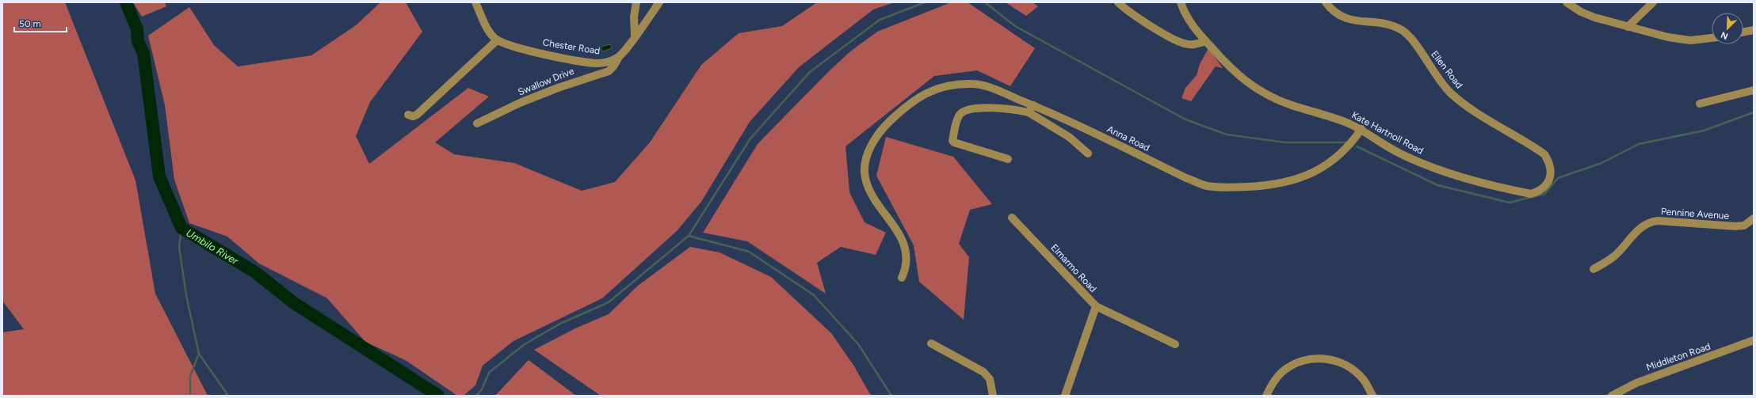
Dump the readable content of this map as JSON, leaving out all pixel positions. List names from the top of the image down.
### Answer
{
  "streets": {
    "street": [
      "Chester Road",
      "Ellen Road",
      "Swallow Drive",
      "Kate Hartnoll Road",
      "Anna Road",
      "Pennine Avenue",
      "Elmarmo Road",
      "Middleton Road"
    ]
  },
  "crossings": [
    ["Chester Road", "Swallow Drive"],
    ["Ellen Road", "Kate Hartnoll Road"],
    ["Kate Hartnoll Road", "Anna Road"]
  ],
  "water": ["Umbilo River"],
  "scale_bar": "50 m",
  "north": "bottom left"
}
